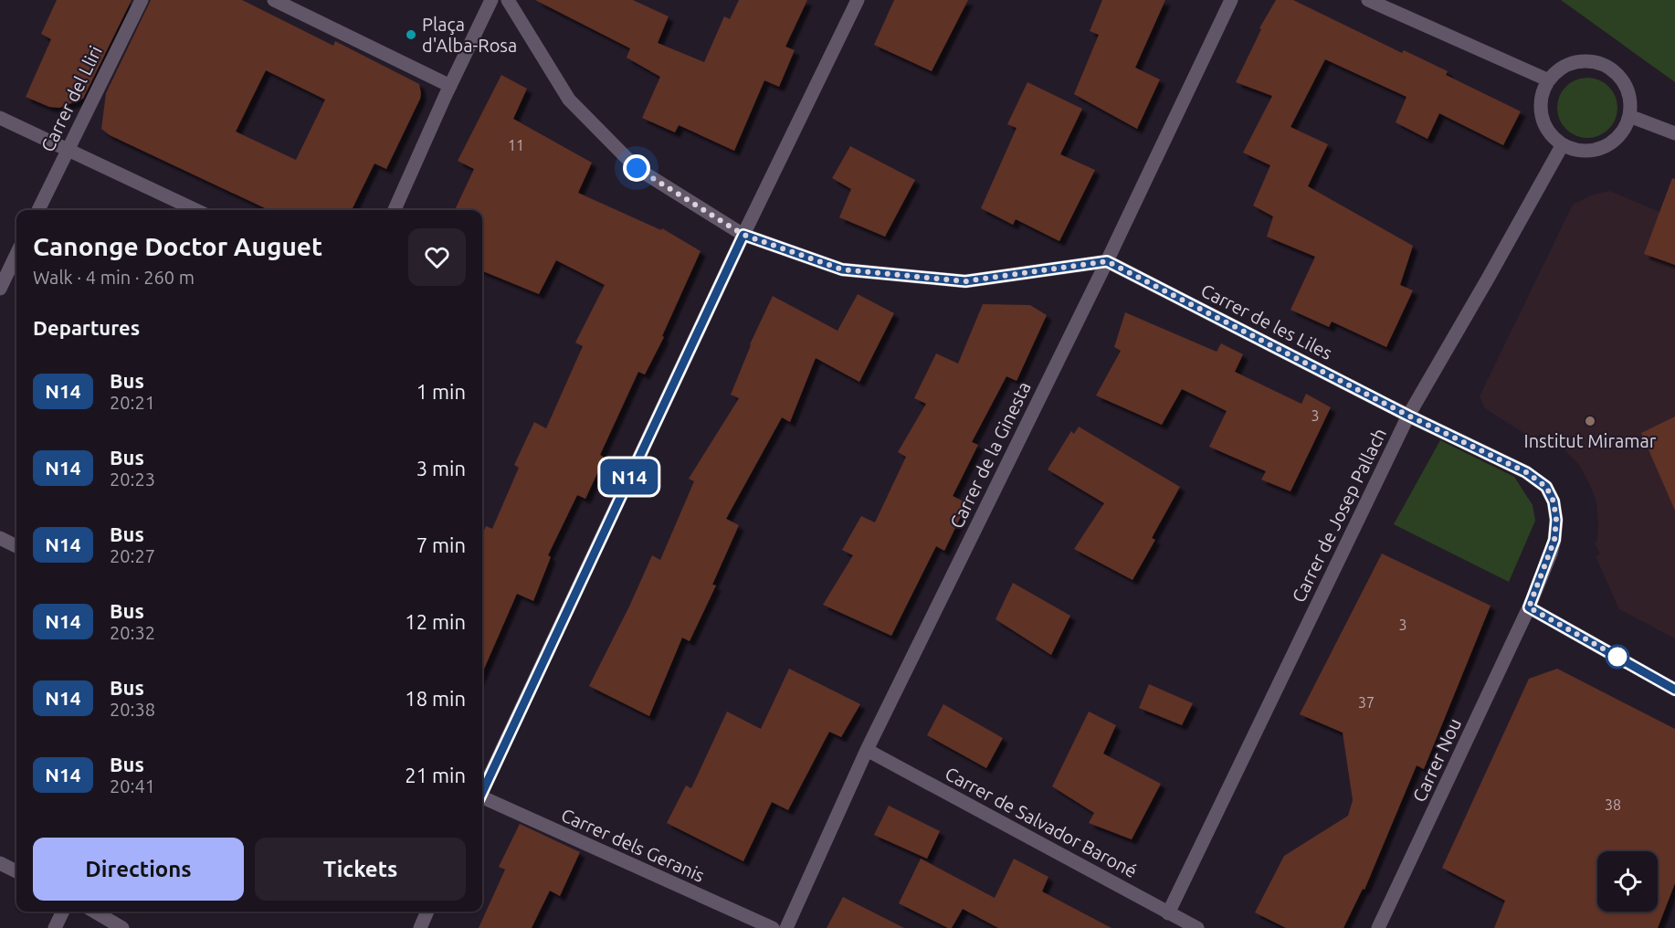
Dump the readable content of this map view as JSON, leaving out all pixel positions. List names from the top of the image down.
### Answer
{
  "streets": {
    "street": [
      "Carrer del Lliri",
      "Carrer de les Liles",
      "Carrer de la Ginesta",
      "Carrer de Josep Pallach",
      "Carrer Nou",
      "Carrer de Salvador Baroné",
      "Carrer dels Geranis"
    ]
  },
  "crossings": [
    ["Carrer de les Liles", "Carrer de la Ginesta"],
    ["Carrer de les Liles", "Carrer de Josep Pallach"],
    ["Carrer de les Liles", "Carrer Nou"],
    ["Carrer de la Ginesta", "Carrer de Salvador Baroné"],
    ["Carrer de Josep Pallach", "Carrer de Salvador Baroné"]
  ],
  "places": ["Plaça d'Alba-Rosa", "Institut Miramar"],
  "lines": ["bus line N14"],
  "house_numbers": [
    "11",
    "3",
    "3",
    "37",
    "38"
  ],
  "page": {
    "on_map": "N14",
    "heading": [
      ["Canonge Doctor Auguet", "Walk · 4 min · 260 m"],
      "Departures"
    ],
    "list": [
      {
        "mark": "N14",
        "name": "Bus",
        "note": "20:21",
        "value": "1 min"
      },
      {
        "mark": "N14",
        "name": "Bus",
        "note": "20:23",
        "value": "3 min"
      },
      {
        "mark": "N14",
        "name": "Bus",
        "note": "20:27",
        "value": "7 min"
      },
      {
        "mark": "N14",
        "name": "Bus",
        "note": "20:32",
        "value": "12 min"
      },
      {
        "mark": "N14",
        "name": "Bus",
        "note": "20:38",
        "value": "18 min"
      },
      {
        "mark": "N14",
        "name": "Bus",
        "note": "20:41",
        "value": "21 min"
      }
    ],
    "buttons": ["Directions", "Tickets"]
  }
}
